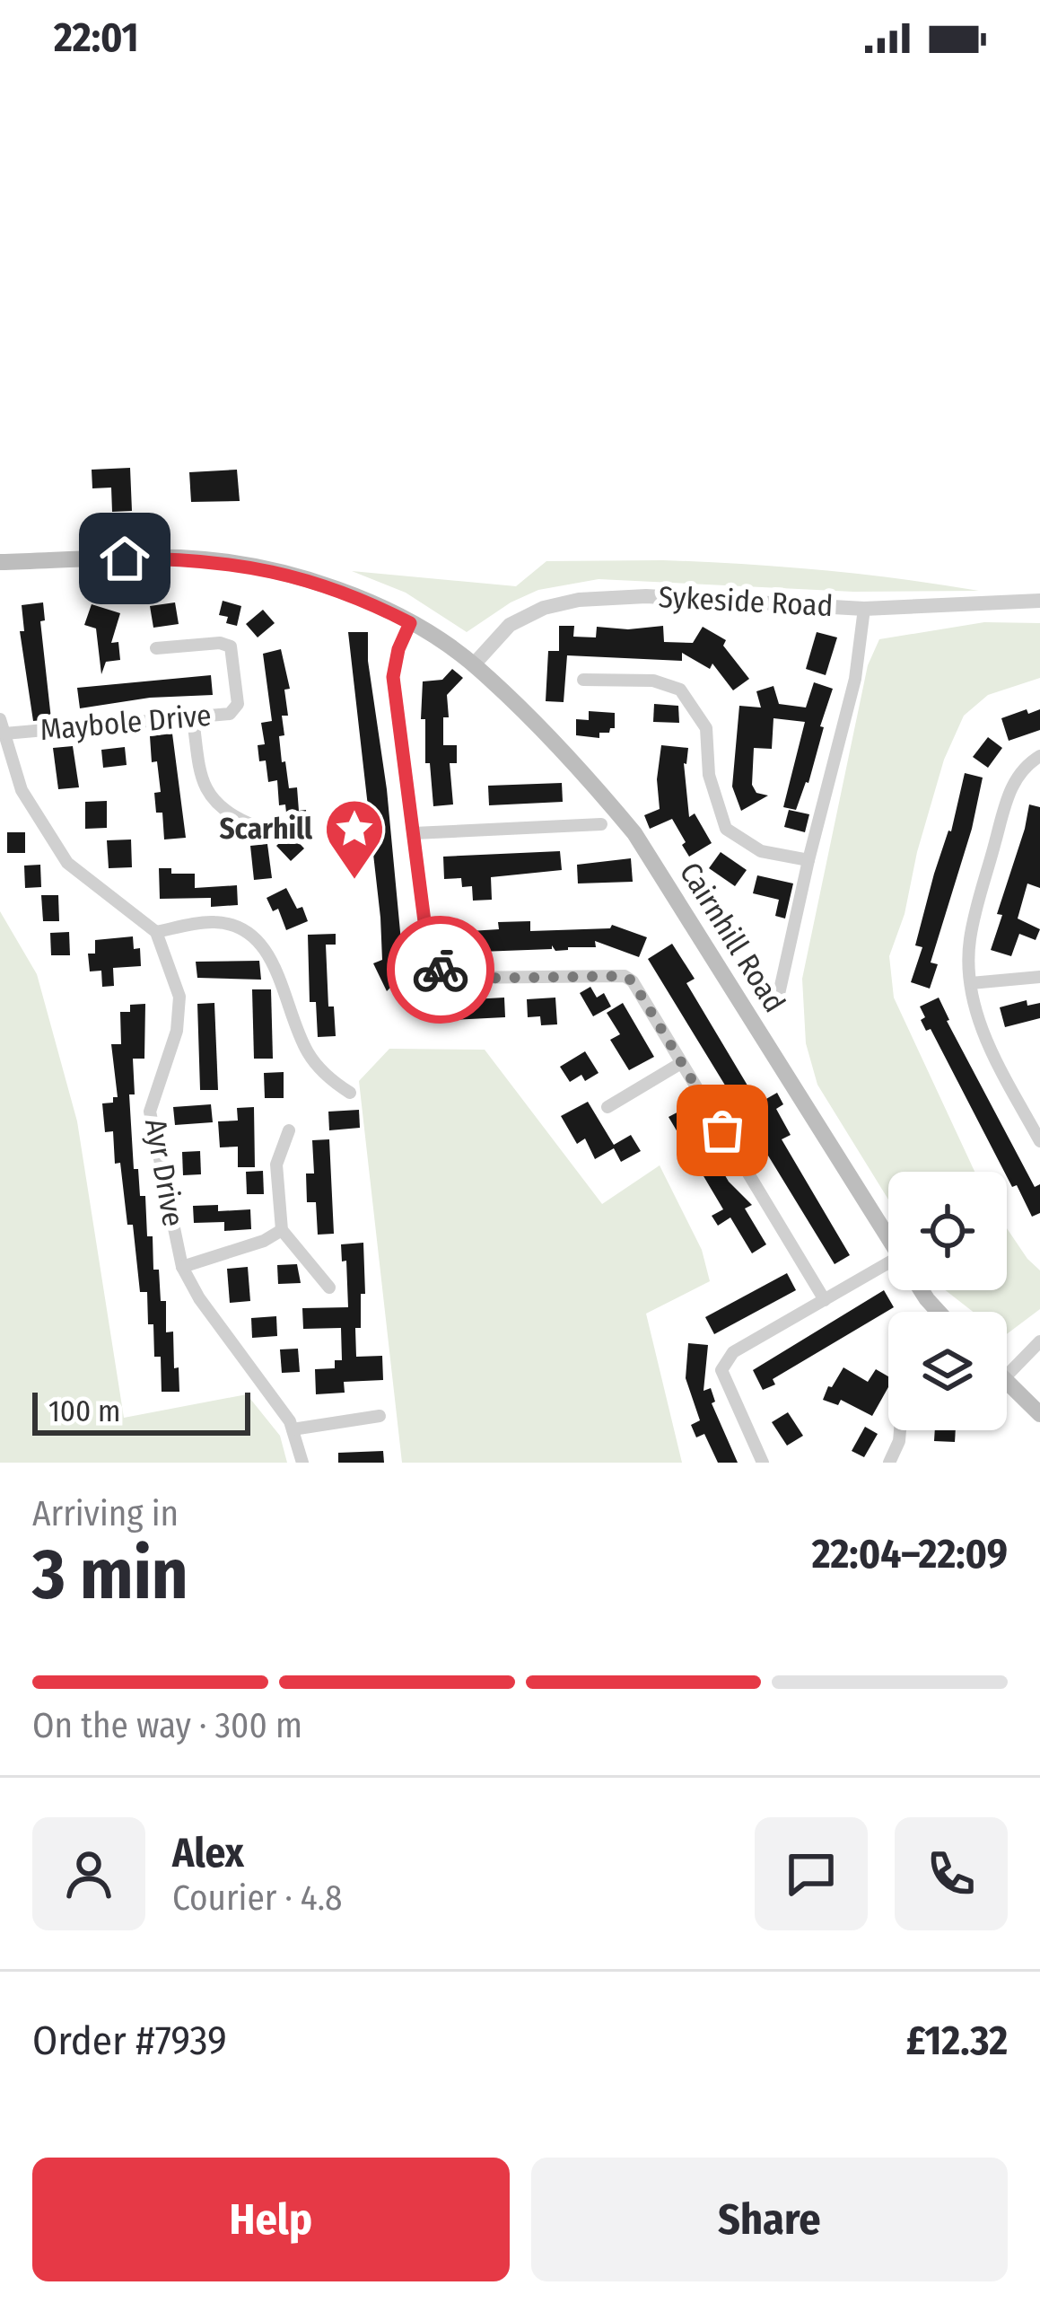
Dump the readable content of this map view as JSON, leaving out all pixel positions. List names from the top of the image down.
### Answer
{
  "streets": {
    "main road": ["Cairnhill Road"],
    "street": ["Sykeside Road", "Maybole Drive", "Ayr Drive"]
  },
  "crossings": [
    ["Sykeside Road", "Cairnhill Road"]
  ],
  "places": {
    "place": ["Scarhill"]
  },
  "scale_bar": "100 m",
  "page": {
    "status": "22:01",
    "scale": "100 m",
    "heading": ["3 min", "Arriving in", "22:04–22:09"],
    "panel": [
      "Alex",
      "Courier · 4.8",
      "Order #7939",
      "£12.32"
    ],
    "bar": "On the way · 300 m",
    "buttons": ["Help", "Share"]
  }
}
